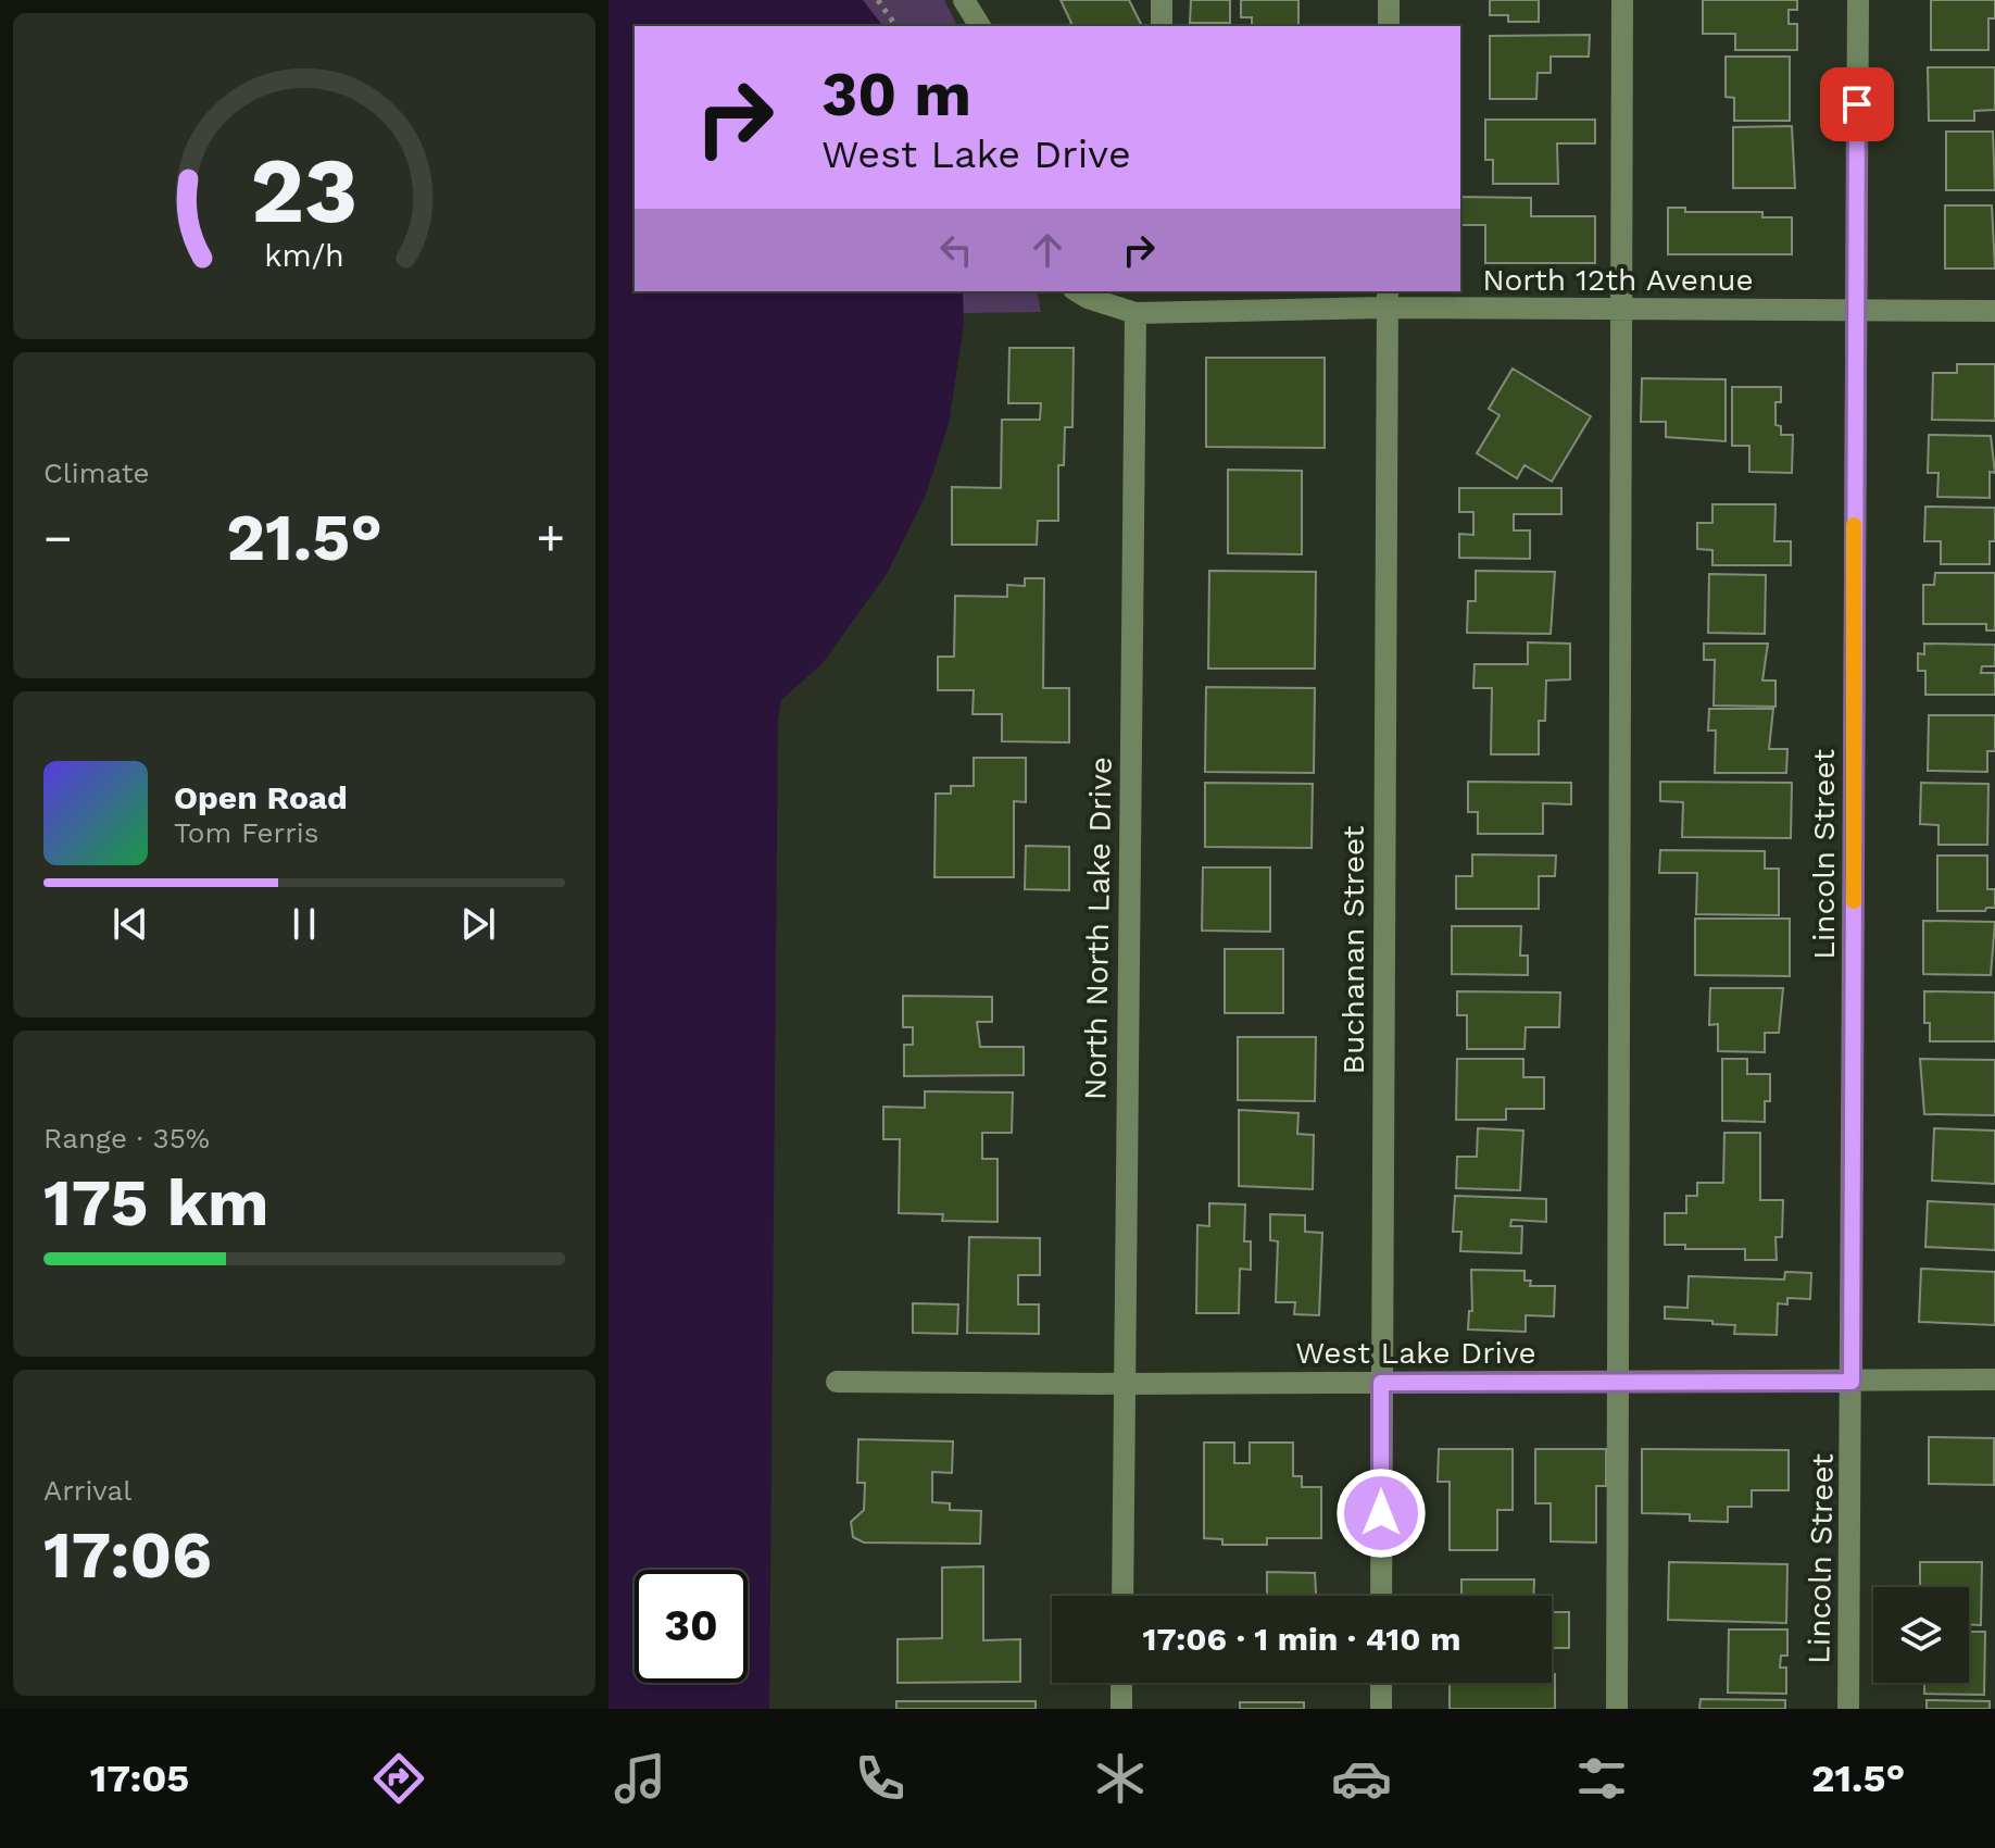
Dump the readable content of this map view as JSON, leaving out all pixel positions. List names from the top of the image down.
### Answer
{
  "streets": {
    "street": [
      "North 12th Avenue",
      "Lincoln Street",
      "North North Lake Drive",
      "Buchanan Street",
      "West Lake Drive"
    ]
  },
  "crossings": [
    ["North 12th Avenue", "Lincoln Street"],
    ["North 12th Avenue", "North North Lake Drive"],
    ["North 12th Avenue", "Buchanan Street"],
    ["Lincoln Street", "West Lake Drive"],
    ["North North Lake Drive", "West Lake Drive"],
    ["Buchanan Street", "West Lake Drive"]
  ],
  "page": {
    "turn": ["30 m", "West Lake Drive"],
    "tile": [
      "Climate",
      ["Range · 35%", "175 km"],
      ["Arrival", "17:06"]
    ],
    "heat": ["−", "21.5°", "+"],
    "song": ["Open Road", "Tom Ferris"],
    "limit": "30",
    "trip": "17:06 · 1 min · 410 m",
    "tabs": ["17:05", "21.5°"],
    "gauge": ["23", "km/h"]
  }
}
